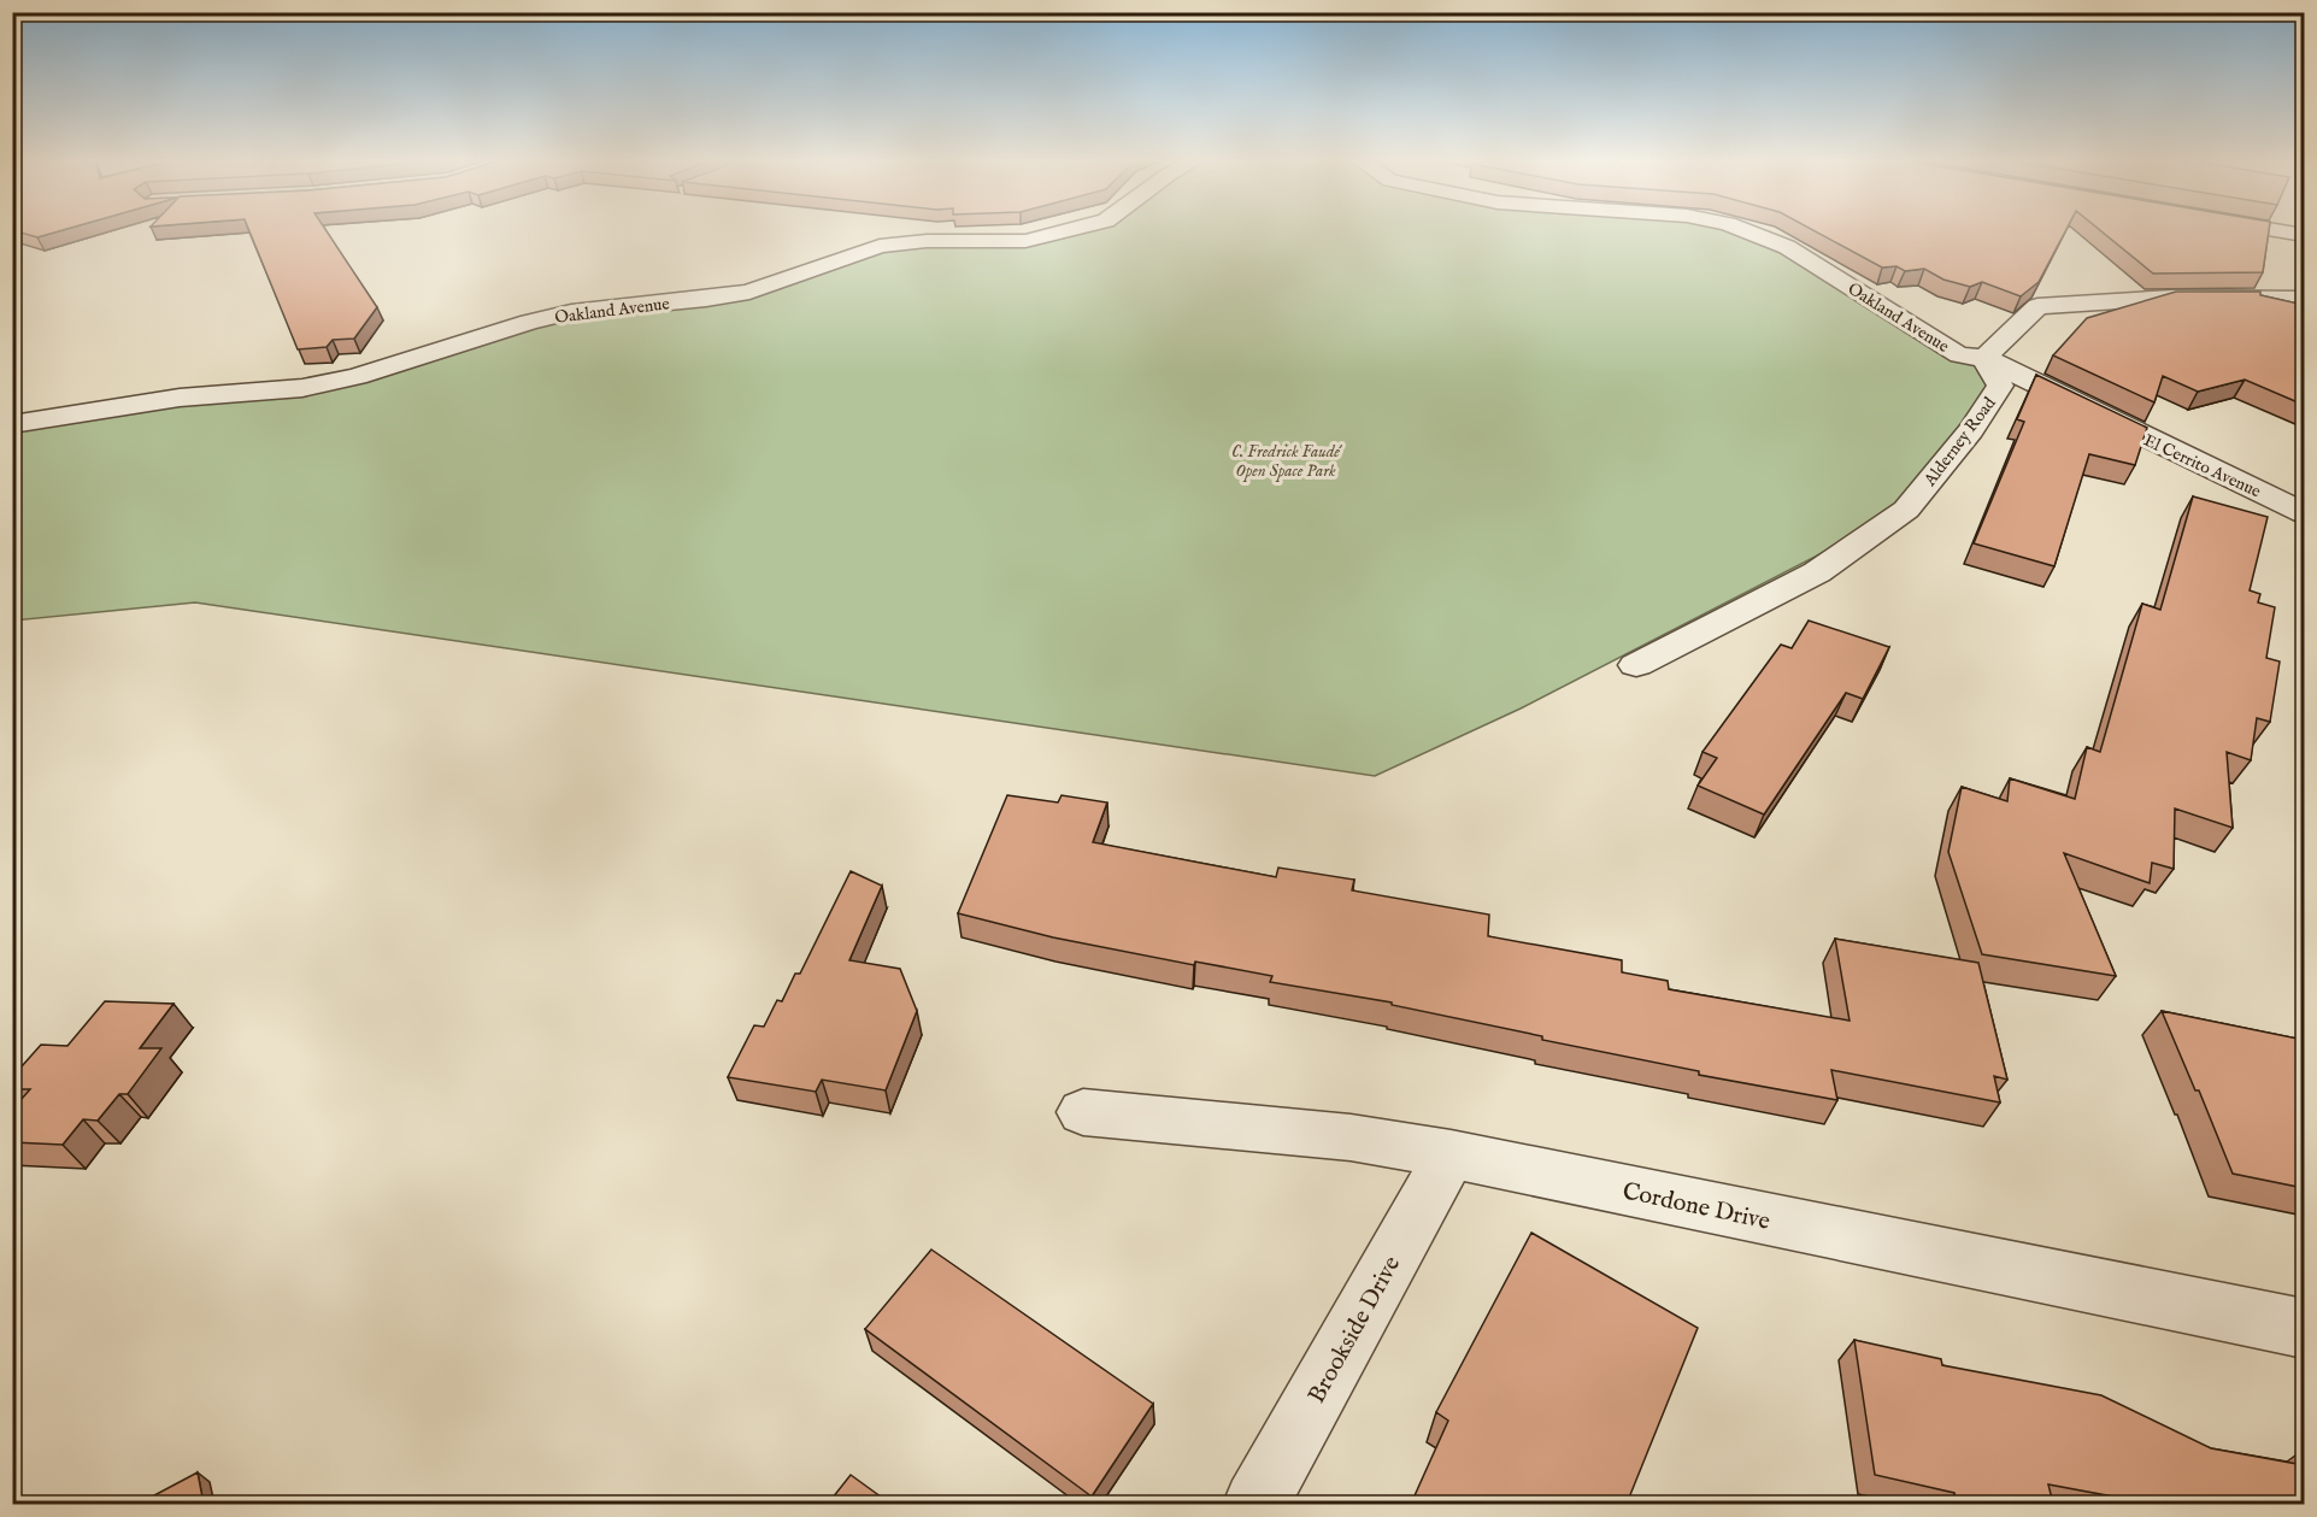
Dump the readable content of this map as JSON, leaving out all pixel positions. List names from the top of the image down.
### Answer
{
  "streets": {
    "street": [
      "Oakland Avenue",
      "Alderney Road",
      "El Cerrito Avenue",
      "Cordone Drive",
      "Brookside Drive"
    ]
  },
  "crossings": [
    ["Oakland Avenue", "Alderney Road"],
    ["Oakland Avenue", "El Cerrito Avenue"],
    ["Alderney Road", "El Cerrito Avenue"],
    ["Cordone Drive", "Brookside Drive"]
  ],
  "parks": ["C. Fredrick Faudé Open Space Park"]
}
